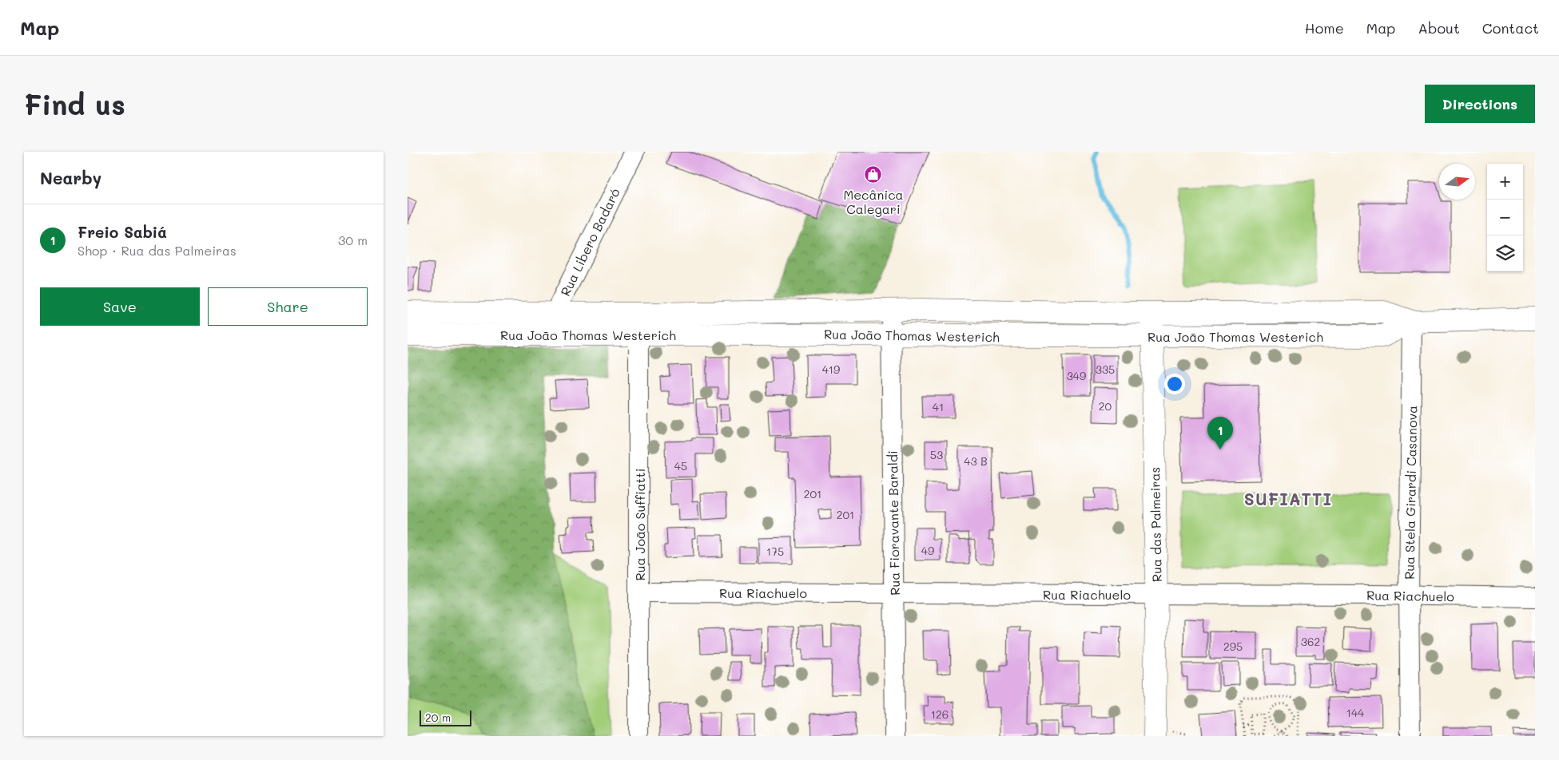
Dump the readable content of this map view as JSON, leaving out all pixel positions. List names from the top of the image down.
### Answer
{
  "streets": {
    "street": [
      "Rua Libero Badaró",
      "Rua João Thomas Westerich",
      "Rua Stela Girardi Casanova",
      "Rua Fioravante Baraldi",
      "Rua João Suffiatti",
      "Rua das Palmeiras",
      "Rua Riachuelo"
    ]
  },
  "crossings": [
    ["Rua Libero Badaró", "Rua João Thomas Westerich"],
    ["Rua João Thomas Westerich", "Rua Stela Girardi Casanova"],
    ["Rua João Thomas Westerich", "Rua Fioravante Baraldi"],
    ["Rua João Thomas Westerich", "Rua João Suffiatti"],
    ["Rua João Thomas Westerich", "Rua das Palmeiras"],
    ["Rua Stela Girardi Casanova", "Rua Riachuelo"],
    ["Rua Fioravante Baraldi", "Rua Riachuelo"],
    ["Rua João Suffiatti", "Rua Riachuelo"],
    ["Rua das Palmeiras", "Rua Riachuelo"]
  ],
  "districts": ["SUFIATTI"],
  "places": {
    "shop": ["Mecânica Calegari"]
  },
  "house_numbers": [
    "419",
    "335",
    "349",
    "20",
    "41",
    "53",
    "43 B",
    "45",
    "201",
    "201",
    "49",
    "175",
    "362",
    "295",
    "144",
    "126"
  ],
  "scale_bar": "20 m",
  "north": "right",
  "page": {
    "header": "Map",
    "nav": [
      "Home",
      "Map",
      "About",
      "Contact"
    ],
    "buttons": [
      "Directions",
      ["Save", "Share"]
    ],
    "title": "Find us",
    "heading": "Nearby",
    "map_buttons": ["+", "−"],
    "list": [
      {
        "mark": "1",
        "name": "Freio Sabiá",
        "note": "Shop · Rua das Palmeiras",
        "value": "30 m"
      }
    ],
    "pins": "1",
    "scale": "20 m"
  }
}
